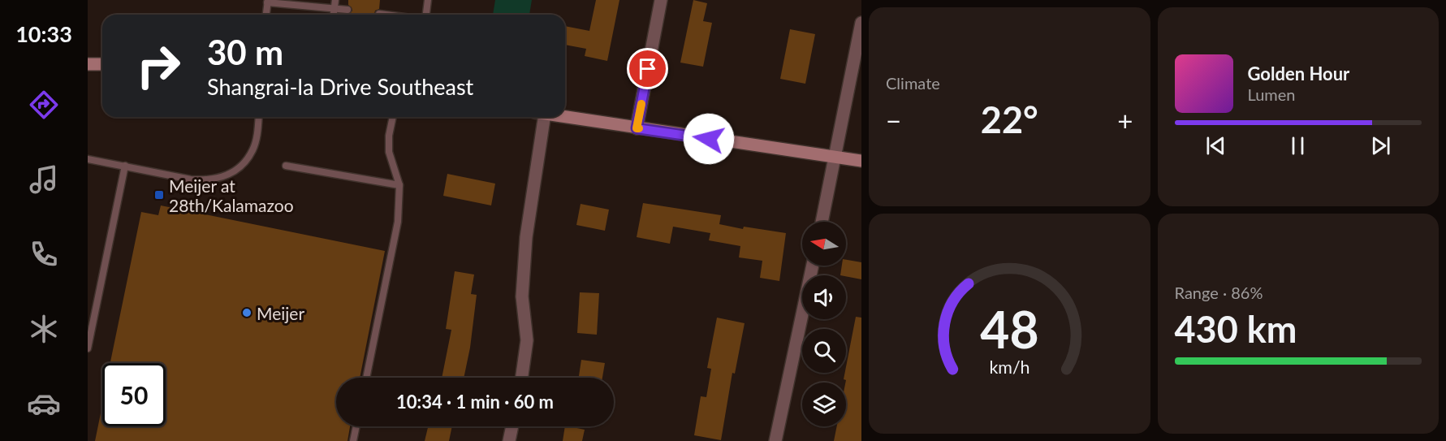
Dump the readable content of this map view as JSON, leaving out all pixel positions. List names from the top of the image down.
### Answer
{
  "places": {
    "transit": ["Meijer at 28th/Kalamazoo"],
    "other": ["Meijer"]
  },
  "north": "left",
  "page": {
    "tabs": "10:33",
    "tile": [
      "Climate",
      ["Range · 86%", "430 km"]
    ],
    "turn": ["30 m", "Shangrai-la Drive Southeast"],
    "song": ["Golden Hour", "Lumen"],
    "heat": ["−", "22°", "+"],
    "limit": "50",
    "trip": "10:34 · 1 min · 60 m",
    "gauge": ["48", "km/h"]
  }
}
